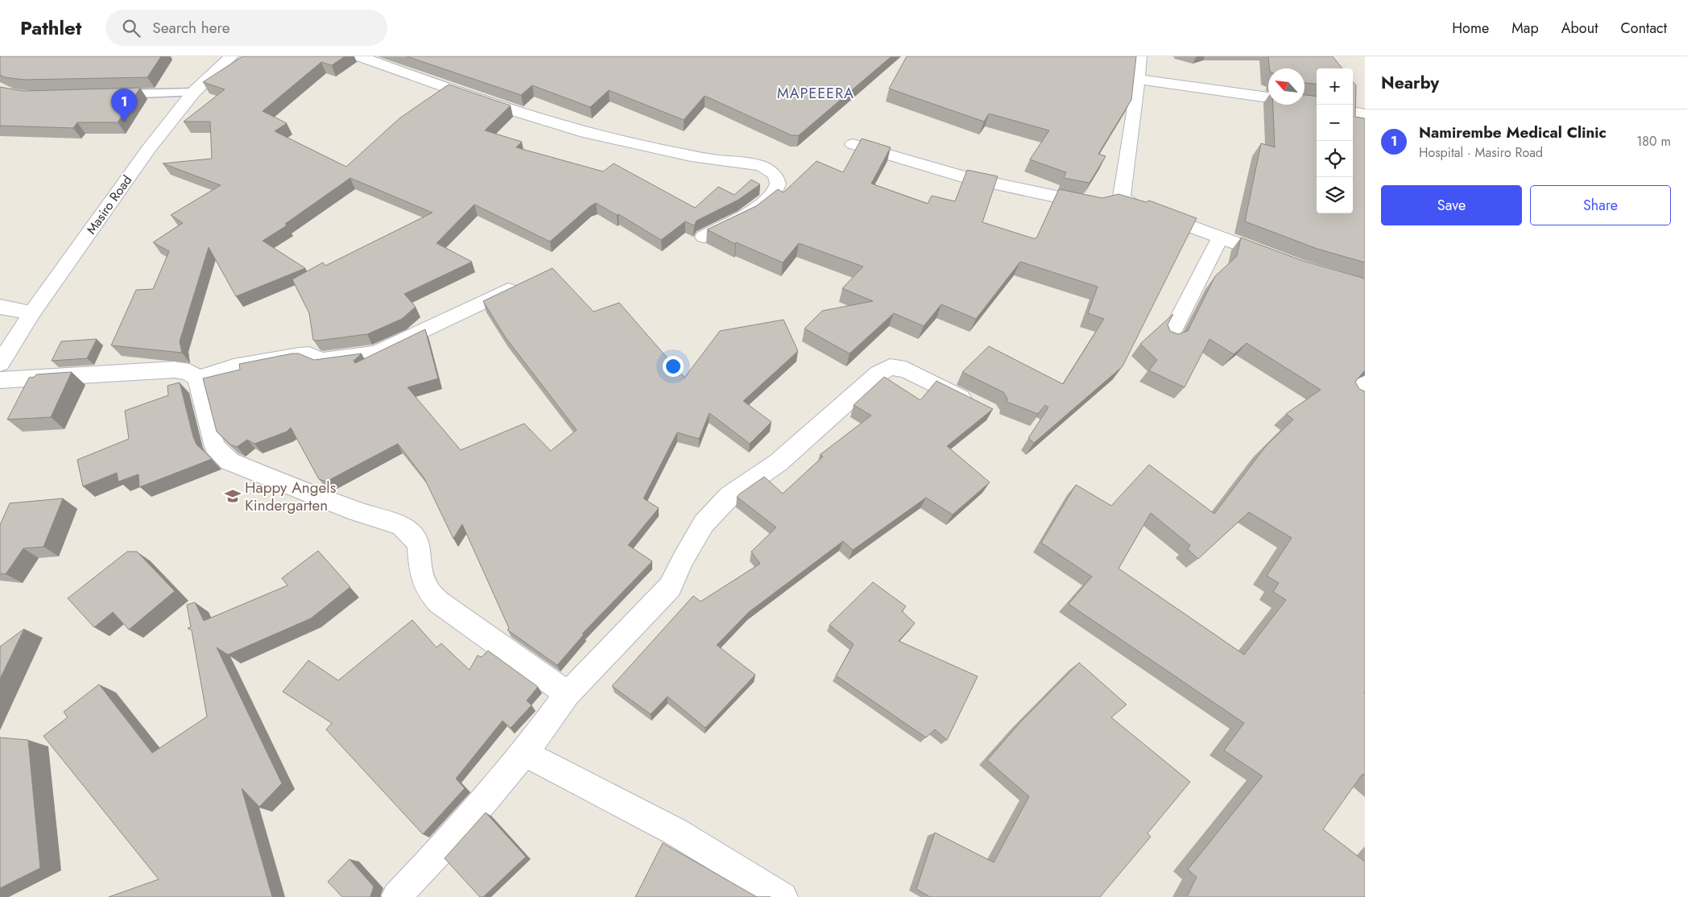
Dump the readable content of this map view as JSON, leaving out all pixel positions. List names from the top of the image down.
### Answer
{
  "streets": {
    "street": ["Masiro Road"]
  },
  "districts": ["MAPEEERA"],
  "places": {
    "school or university": ["Happy Angels Kindergarten"]
  },
  "north": "top left",
  "page": {
    "header": "Pathlet",
    "search": "Search here",
    "nav": [
      "Home",
      "Map",
      "About",
      "Contact"
    ],
    "heading": "Nearby",
    "map_buttons": ["+", "−"],
    "pins": "1",
    "list": [
      {
        "mark": "1",
        "name": "Namirembe Medical Clinic",
        "note": "Hospital · Masiro Road",
        "value": "180 m"
      }
    ],
    "buttons": ["Save", "Share"]
  }
}
